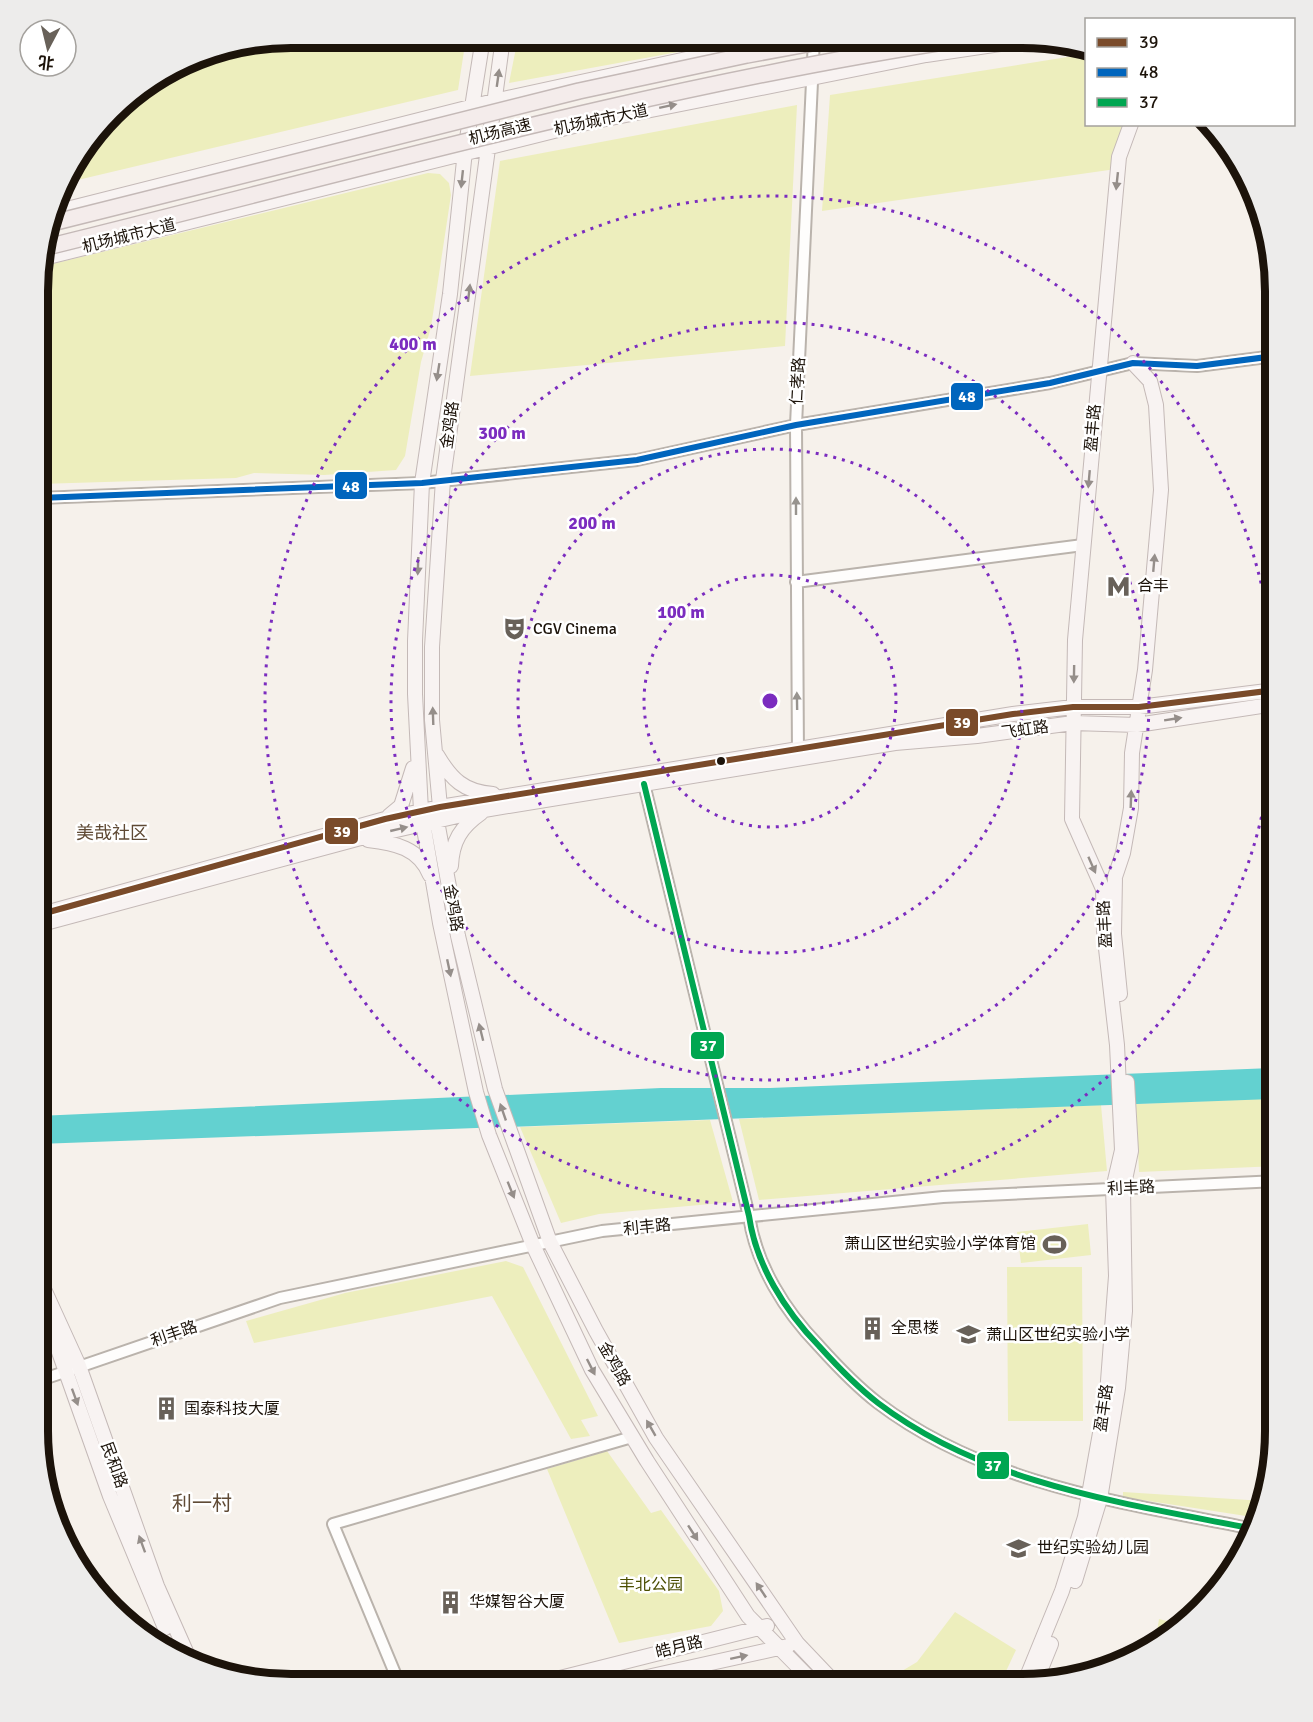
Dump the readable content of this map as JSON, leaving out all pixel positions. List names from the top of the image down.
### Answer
{
  "streets": {
    "highway": ["机场高速"],
    "main road": [
      "机场城市大道",
      "金鸡路",
      "盈丰路",
      "飞虹路",
      "民和路",
      "皓月路"
    ],
    "street": ["仁孝路", "利丰路"]
  },
  "crossings": [
    ["机场城市大道", "仁孝路"],
    ["机场城市大道", "金鸡路"],
    ["仁孝路", "飞虹路"],
    ["金鸡路", "飞虹路"],
    ["金鸡路", "利丰路"],
    ["金鸡路", "皓月路"],
    ["盈丰路", "飞虹路"],
    ["盈丰路", "利丰路"],
    ["利丰路", "民和路"]
  ],
  "one_way": ["仁孝路"],
  "districts": ["美哉社区", "利一村"],
  "parks": ["丰北公园"],
  "places": {
    "metro station": ["合丰"],
    "theatre": ["CGV Cinema"],
    "sports": ["萧山区世纪实验小学体育馆"],
    "building": ["全思楼", "国泰科技大厦", "华媒智谷大厦"],
    "school or university": ["萧山区世纪实验小学", "世纪实验幼儿园"]
  },
  "lines": ["transit line 48", "transit line 39", "transit line 37"],
  "legend": ["39", "48", "37"],
  "north": "bottom",
  "rings": [
    "400 m",
    "300 m",
    "200 m",
    "100 m"
  ]
}
